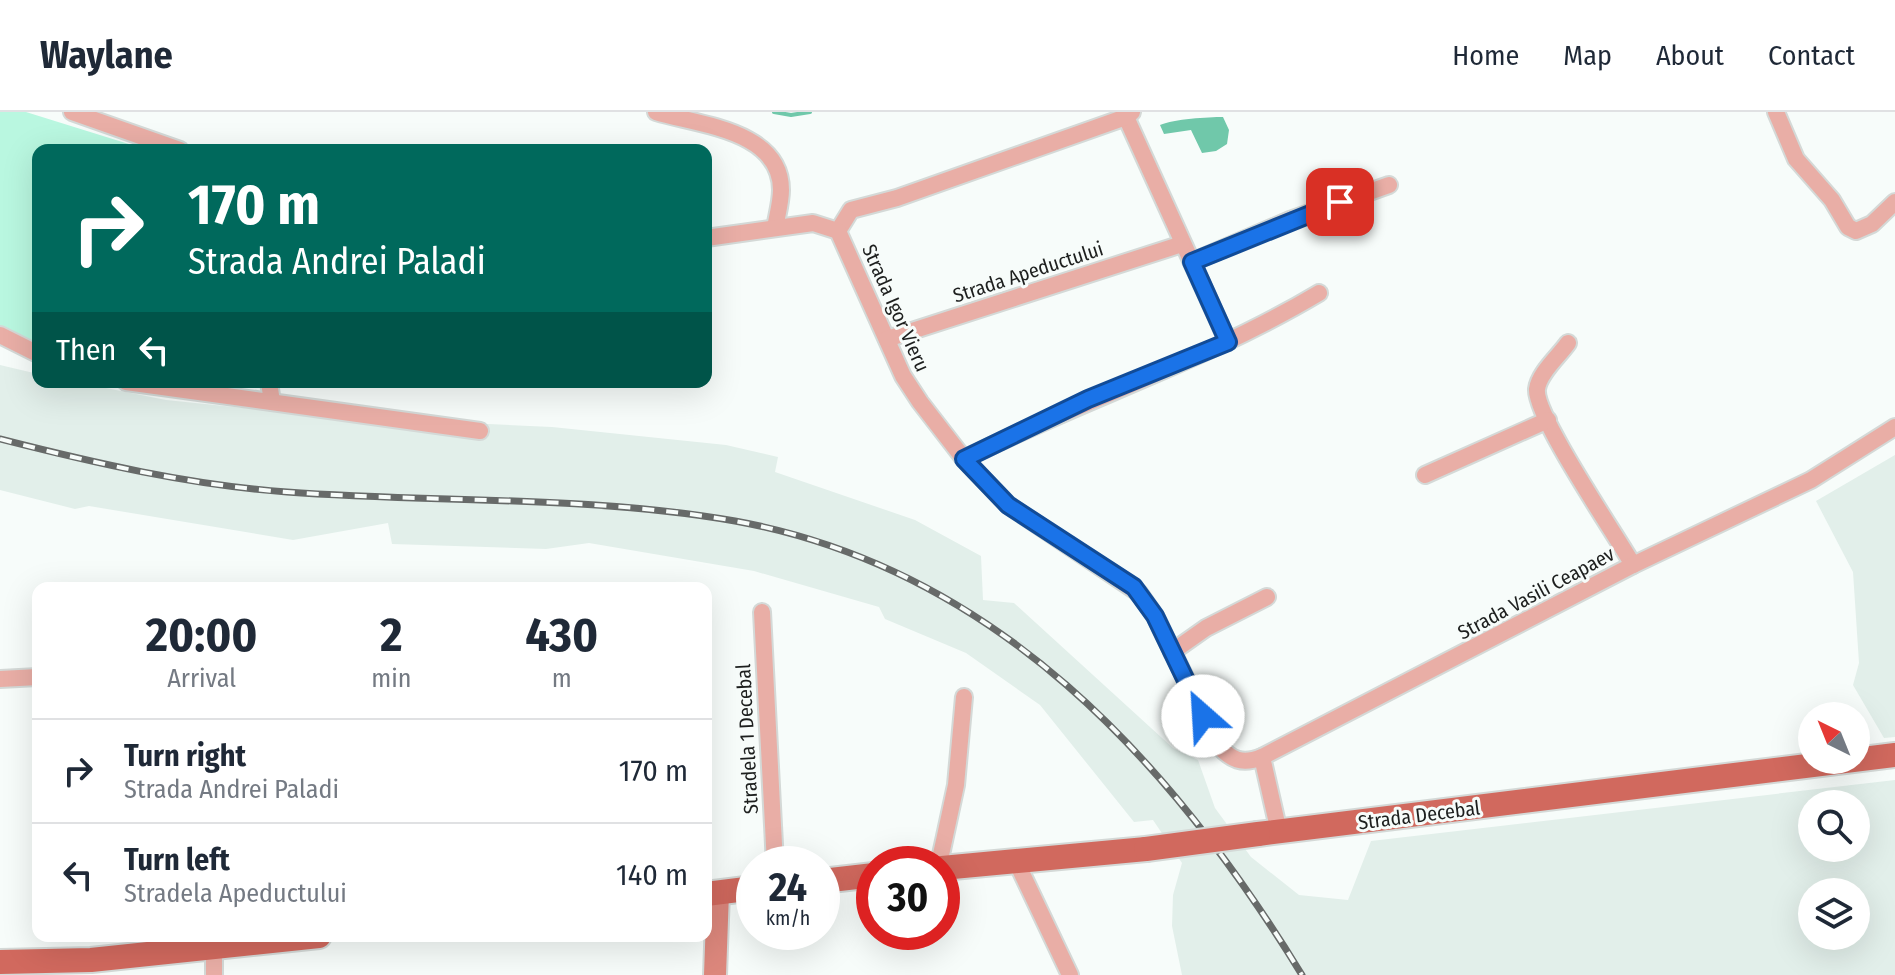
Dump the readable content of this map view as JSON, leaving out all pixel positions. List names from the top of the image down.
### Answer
{
  "streets": {
    "main road": ["Strada Decebal"],
    "street": [
      "Strada Apeductului",
      "Strada Igor Vieru",
      "Strada Vasili Ceapaev",
      "Stradela 1 Decebal"
    ]
  },
  "crossings": [
    ["Strada Apeductului", "Strada Igor Vieru"],
    ["Strada Igor Vieru", "Strada Vasili Ceapaev"]
  ],
  "north": "top left",
  "page": {
    "header": "Waylane",
    "nav": [
      "Home",
      "Map",
      "About",
      "Contact"
    ],
    "turn": ["170 m", "Strada Andrei Paladi"],
    "then": "Then",
    "eta": [
      "20:00",
      "Arrival",
      "2",
      "min",
      "430",
      "m"
    ],
    "list": [
      {
        "name": "Turn right",
        "note": "Strada Andrei Paladi",
        "value": "170 m"
      },
      {
        "name": "Turn left",
        "note": "Stradela Apeductului",
        "value": "140 m"
      }
    ],
    "speed": "24 km/h",
    "limit": "30"
  }
}
